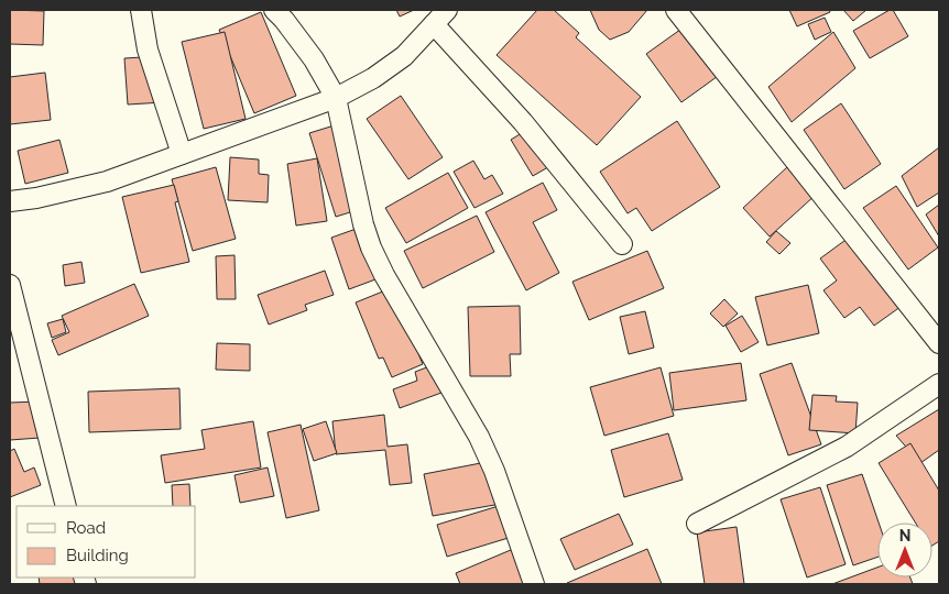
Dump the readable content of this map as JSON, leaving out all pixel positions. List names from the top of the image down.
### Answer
{
  "legend": ["Road", "Building"],
  "north": "top"
}
